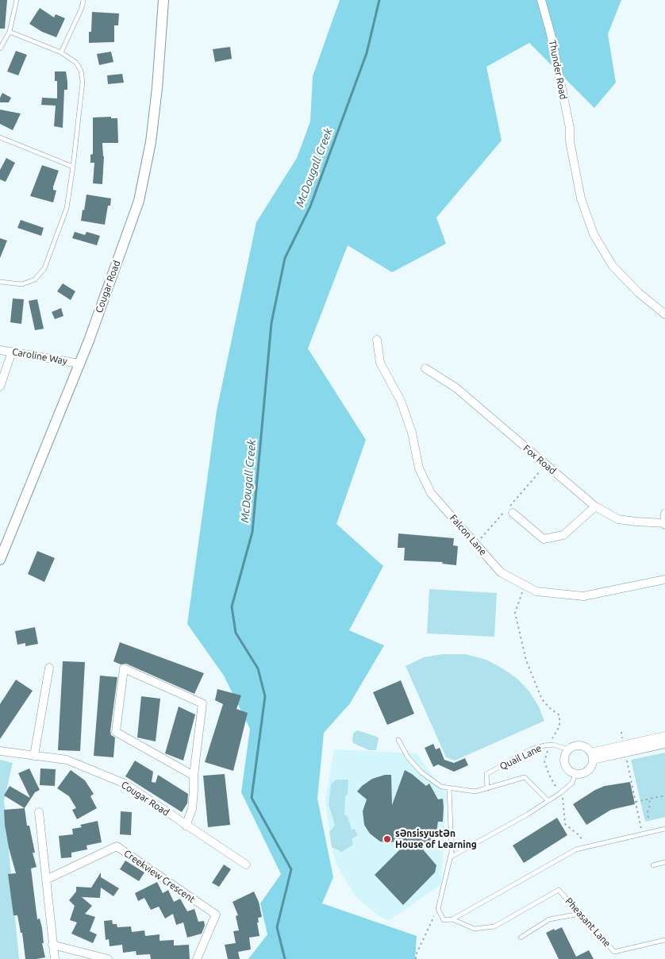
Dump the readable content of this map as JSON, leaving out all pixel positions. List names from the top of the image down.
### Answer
{
  "streets": {
    "street": [
      "Thunder Road",
      "Cougar Road",
      "Caroline Way",
      "Fox Road",
      "Falcon Lane",
      "Creekview Crescent"
    ],
    "lane": ["Quail Lane", "Pheasant Lane"]
  },
  "crossings": [
    ["Cougar Road", "Caroline Way"]
  ],
  "water": ["McDougall Creek"],
  "places": ["sənsisyustən House of Learning"]
}
